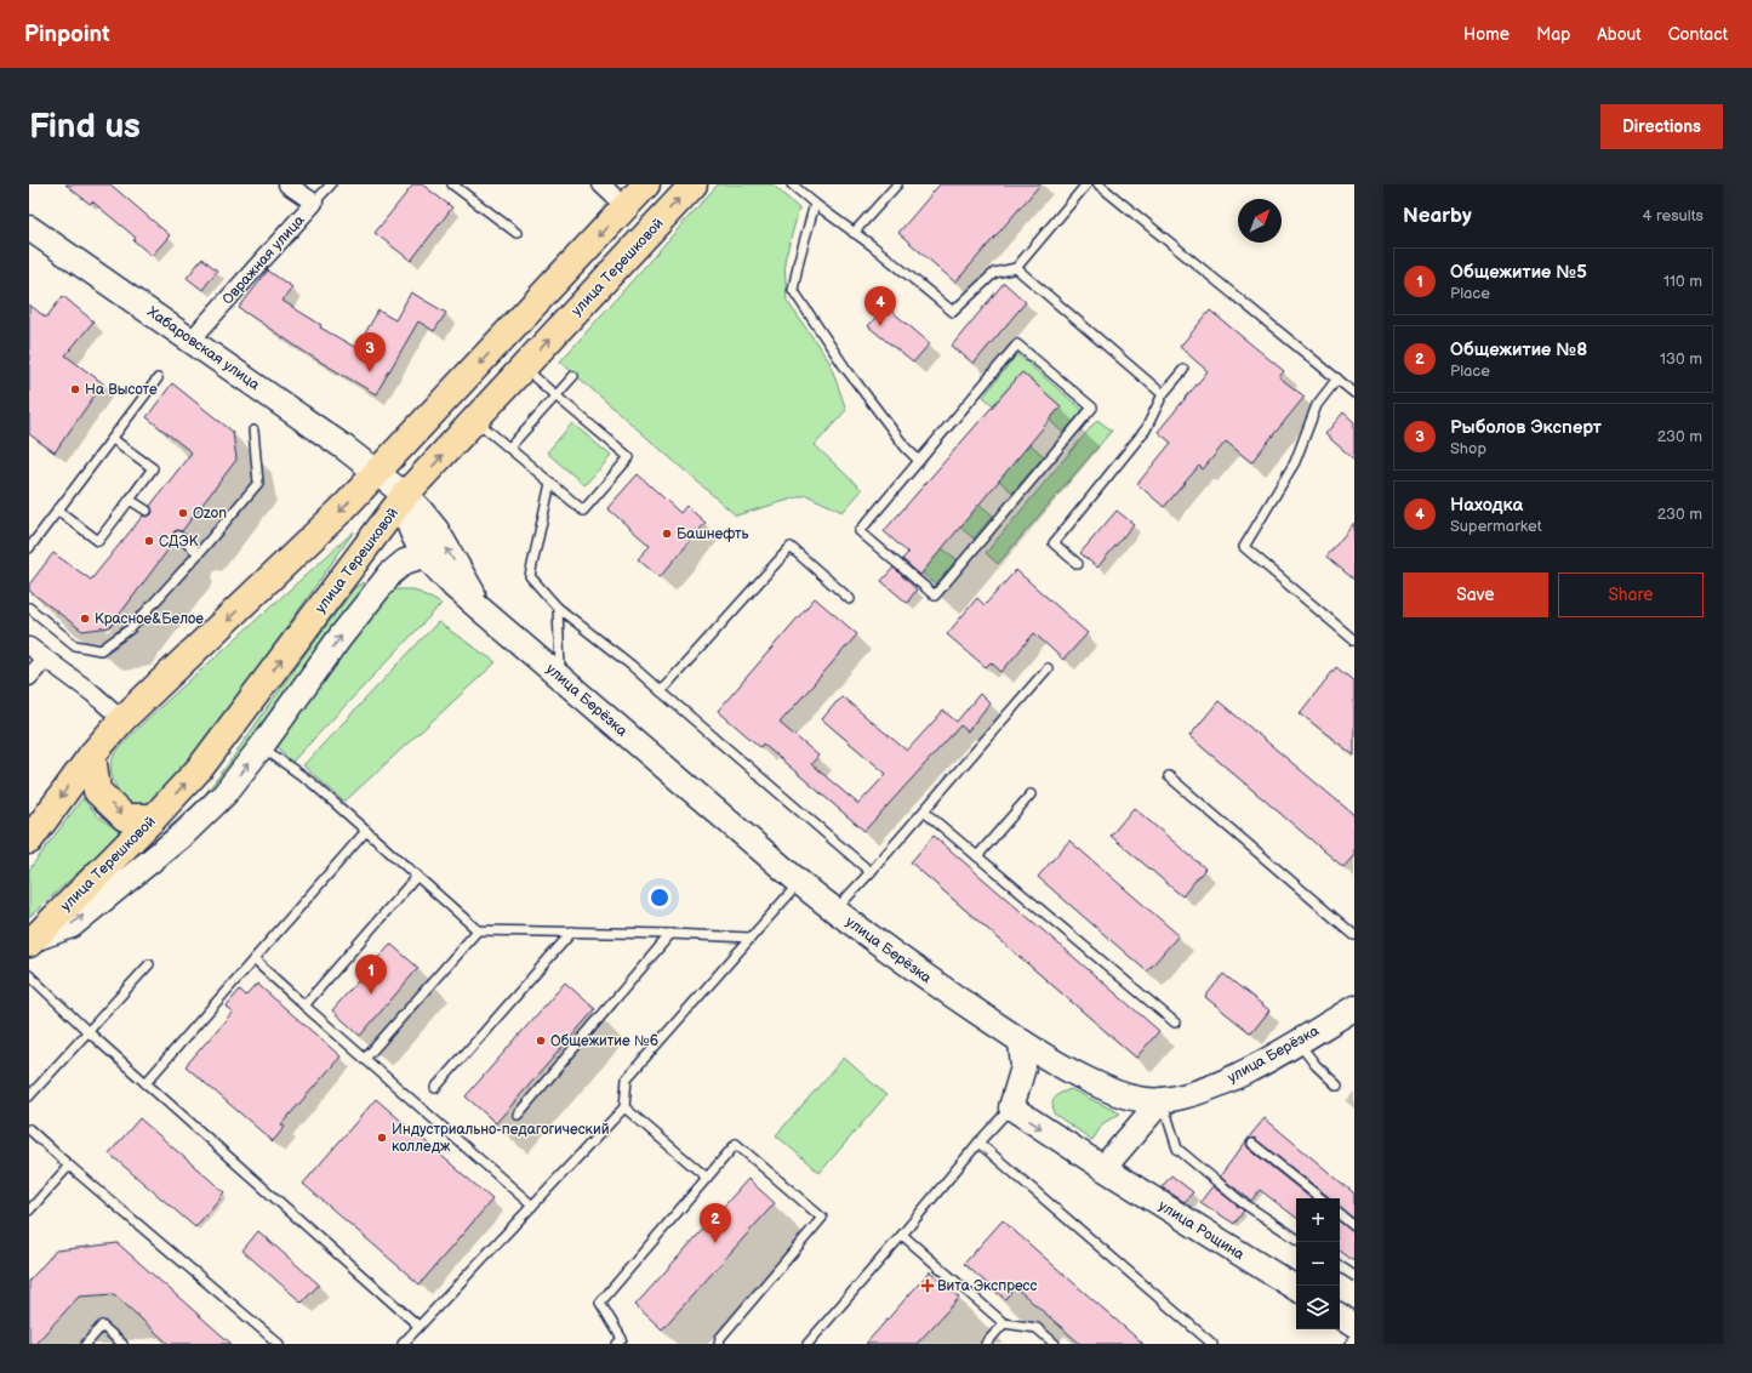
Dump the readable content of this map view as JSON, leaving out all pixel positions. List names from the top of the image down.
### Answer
{
  "streets": {
    "main road": [
      "улица Терешковой",
      "Хабаровская улица",
      "улица Берёзка",
      "улица Рощина"
    ],
    "street": ["Овражная улица"]
  },
  "crossings": [
    ["Овражная улица", "Хабаровская улица"],
    ["улица Терешковой", "улица Берёзка"],
    ["Хабаровская улица", "улица Берёзка"]
  ],
  "places": {
    "other": [
      "На Высоте",
      "Ozon",
      "Башнефть",
      "СДЭК",
      "Красное&Белое",
      "Общежитие №6",
      "Индустриально-педагогический колледж"
    ],
    "health": ["Вита Экспресс"]
  },
  "north": "top right",
  "page": {
    "header": "Pinpoint",
    "nav": [
      "Home",
      "Map",
      "About",
      "Contact"
    ],
    "buttons": [
      "Directions",
      ["Save", "Share"]
    ],
    "title": "Find us",
    "heading": ["Nearby", "4 results"],
    "list": [
      {
        "mark": "1",
        "name": "Общежитие №5",
        "note": "Place",
        "value": "110 m"
      },
      {
        "mark": "2",
        "name": "Общежитие №8",
        "note": "Place",
        "value": "130 m"
      },
      {
        "mark": "3",
        "name": "Рыболов Эксперт",
        "note": "Shop",
        "value": "230 m"
      },
      {
        "mark": "4",
        "name": "Находка",
        "note": "Supermarket",
        "value": "230 m"
      }
    ],
    "pins": [
      "4",
      "3",
      "1",
      "2"
    ],
    "map_buttons": ["+", "−"]
  }
}
